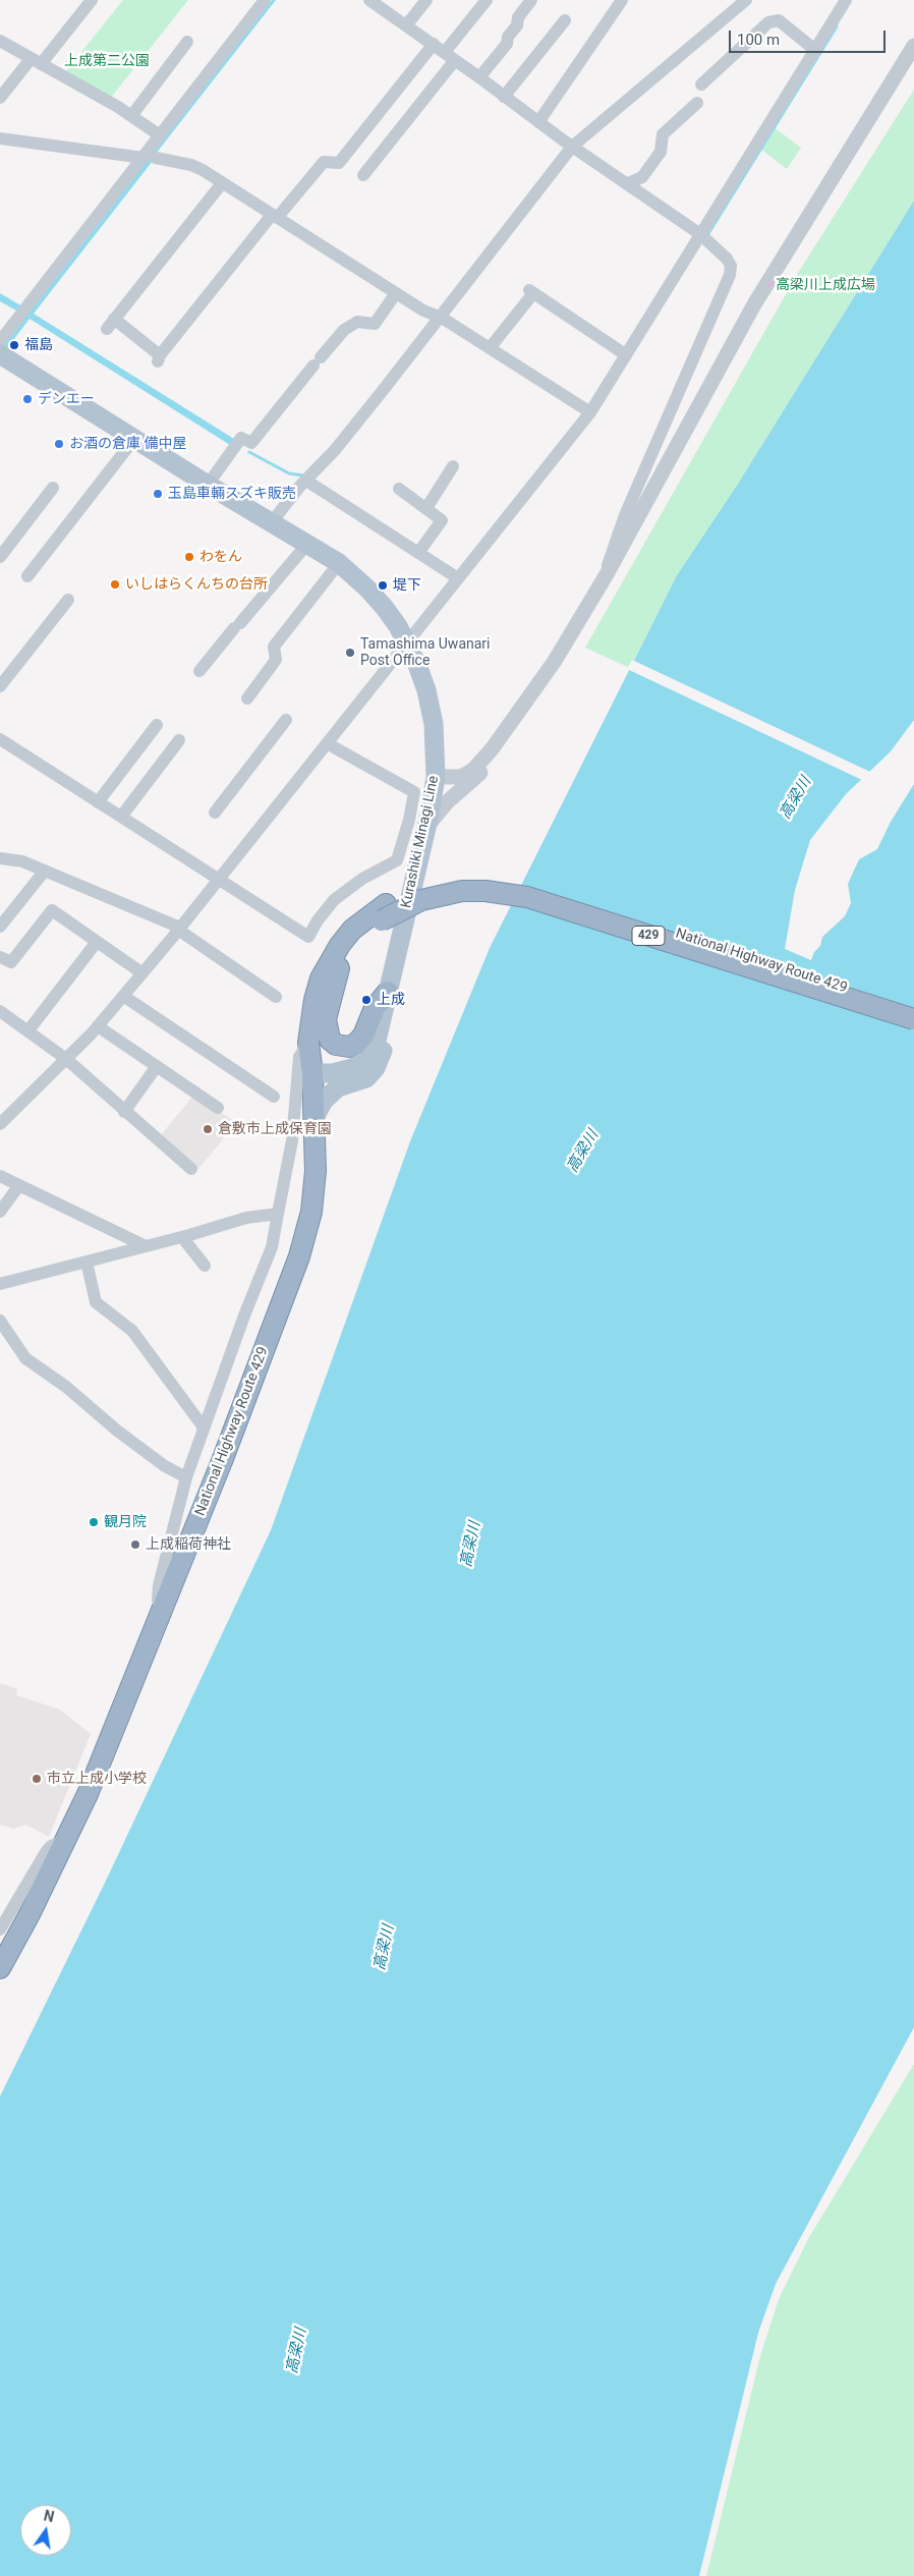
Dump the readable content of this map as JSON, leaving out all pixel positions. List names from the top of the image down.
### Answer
{
  "streets": {
    "highway": ["429", "National Highway Route 429"],
    "main road": ["Kurashiki Minagi Line"]
  },
  "crossings": [
    ["Kurashiki Minagi Line", "National Highway Route 429"]
  ],
  "water": ["高梁川"],
  "parks": ["上成第二公園", "高梁川上成広場"],
  "places": [
    "福島",
    "デンエー",
    "お酒の倉庫 備中屋",
    "玉島車輛スズキ販売",
    "わをん",
    "いしはらくんちの台所",
    "堤下",
    "Tamashima Uwanari Post Office",
    "上成",
    "倉敷市上成保育園",
    "観月院",
    "上成稲荷神社",
    "市立上成小学校"
  ],
  "scale_bar": "100 m",
  "north": "top"
}
